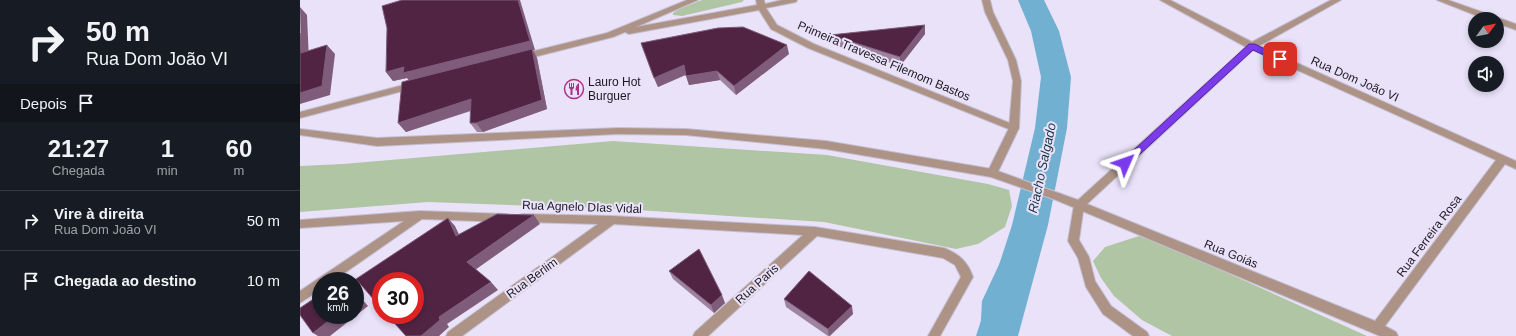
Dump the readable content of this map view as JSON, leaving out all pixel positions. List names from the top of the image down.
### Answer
{
  "streets": {
    "street": [
      "Primeira Travessa Filemom Bastos",
      "Rua Dom João VI",
      "Rua Agnelo DIas Vidal",
      "Rua Ferreira Rosa",
      "Rua Goiás",
      "Rua Berlim",
      "Rua Paris"
    ]
  },
  "crossings": [
    ["Rua Dom João VI", "Rua Ferreira Rosa"],
    ["Rua Agnelo DIas Vidal", "Rua Berlim"],
    ["Rua Agnelo DIas Vidal", "Rua Paris"],
    ["Rua Ferreira Rosa", "Rua Goiás"]
  ],
  "water": ["Riacho Salgado"],
  "places": {
    "restaurant": ["Lauro Hot Burguer"]
  },
  "north": "top right",
  "page": {
    "turn": ["50 m", "Rua Dom João VI"],
    "then": "Depois",
    "eta": [
      "21:27",
      "Chegada",
      "1",
      "min",
      "60",
      "m"
    ],
    "list": [
      {
        "name": "Vire à direita",
        "note": "Rua Dom João VI",
        "value": "50 m"
      },
      {
        "name": "Chegada ao destino",
        "value": "10 m"
      }
    ],
    "speed": "26 km/h",
    "limit": "30"
  }
}
